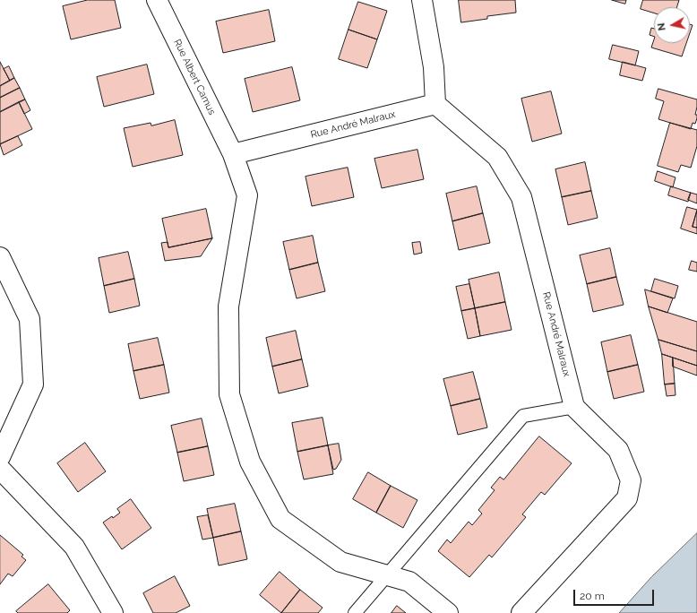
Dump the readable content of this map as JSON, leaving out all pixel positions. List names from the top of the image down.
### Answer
{
  "streets": {
    "street": ["Rue Albert Camus", "Rue André Malraux"]
  },
  "crossings": [
    ["Rue Albert Camus", "Rue André Malraux"]
  ],
  "scale_bar": "20 m",
  "north": "left"
}
